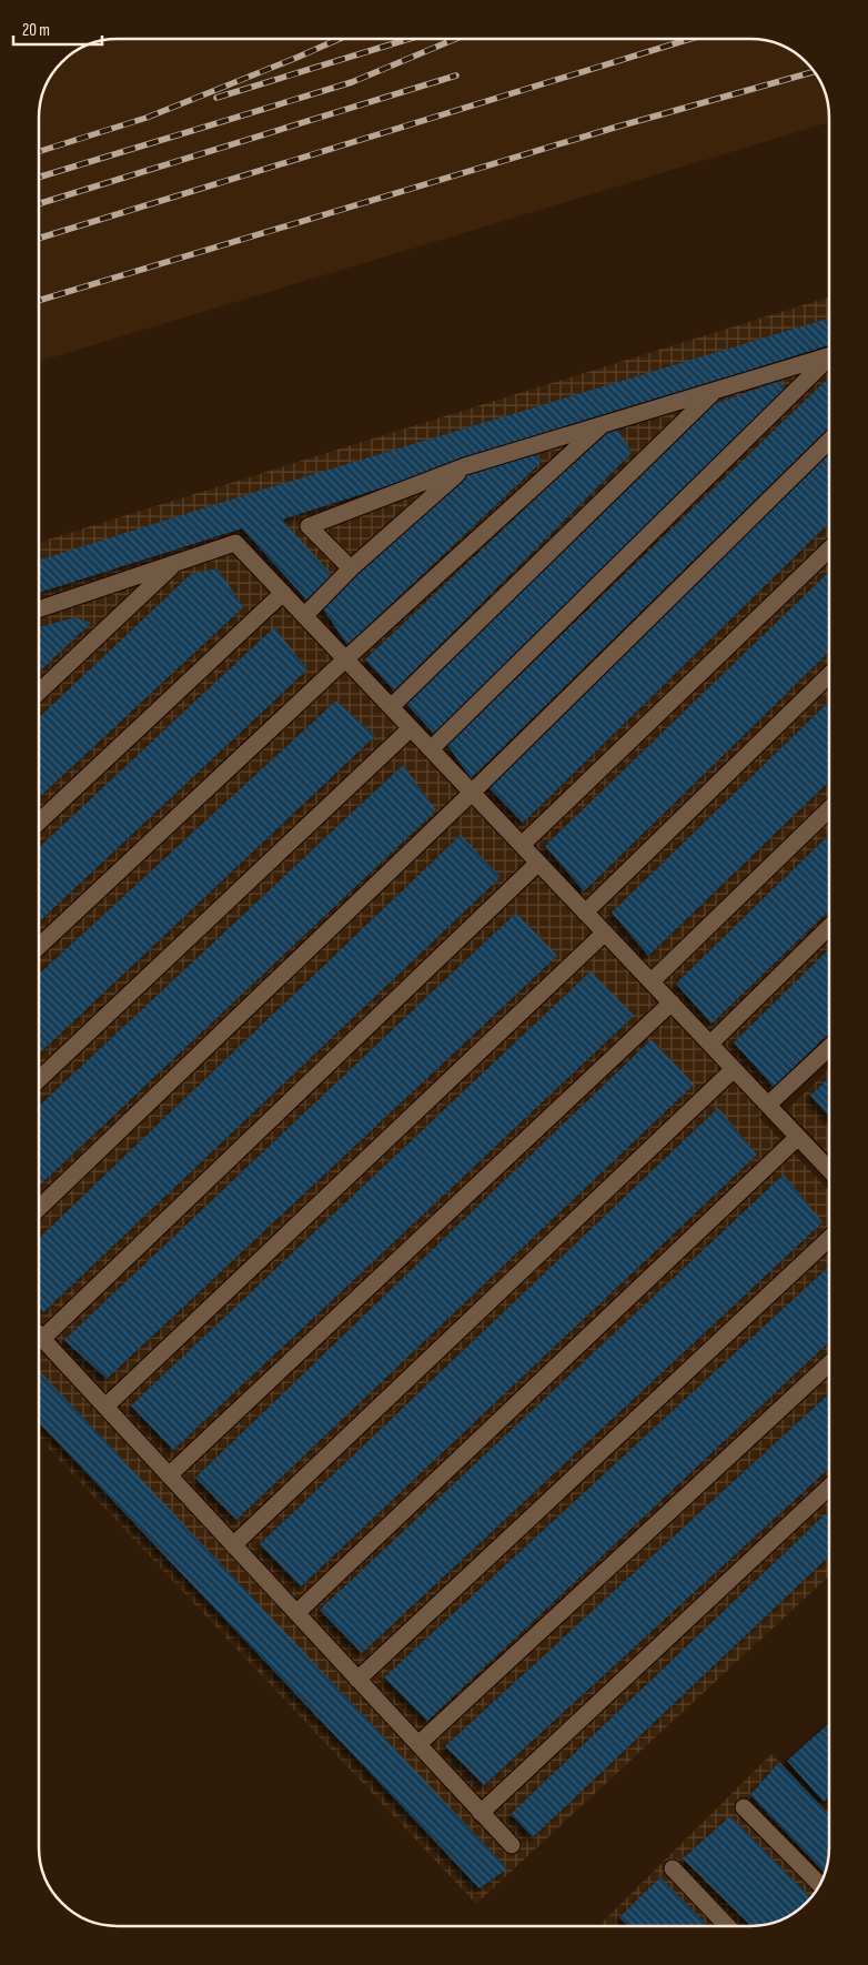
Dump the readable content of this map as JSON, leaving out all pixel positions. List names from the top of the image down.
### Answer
{
  "scale_bar": "20 m"
}
